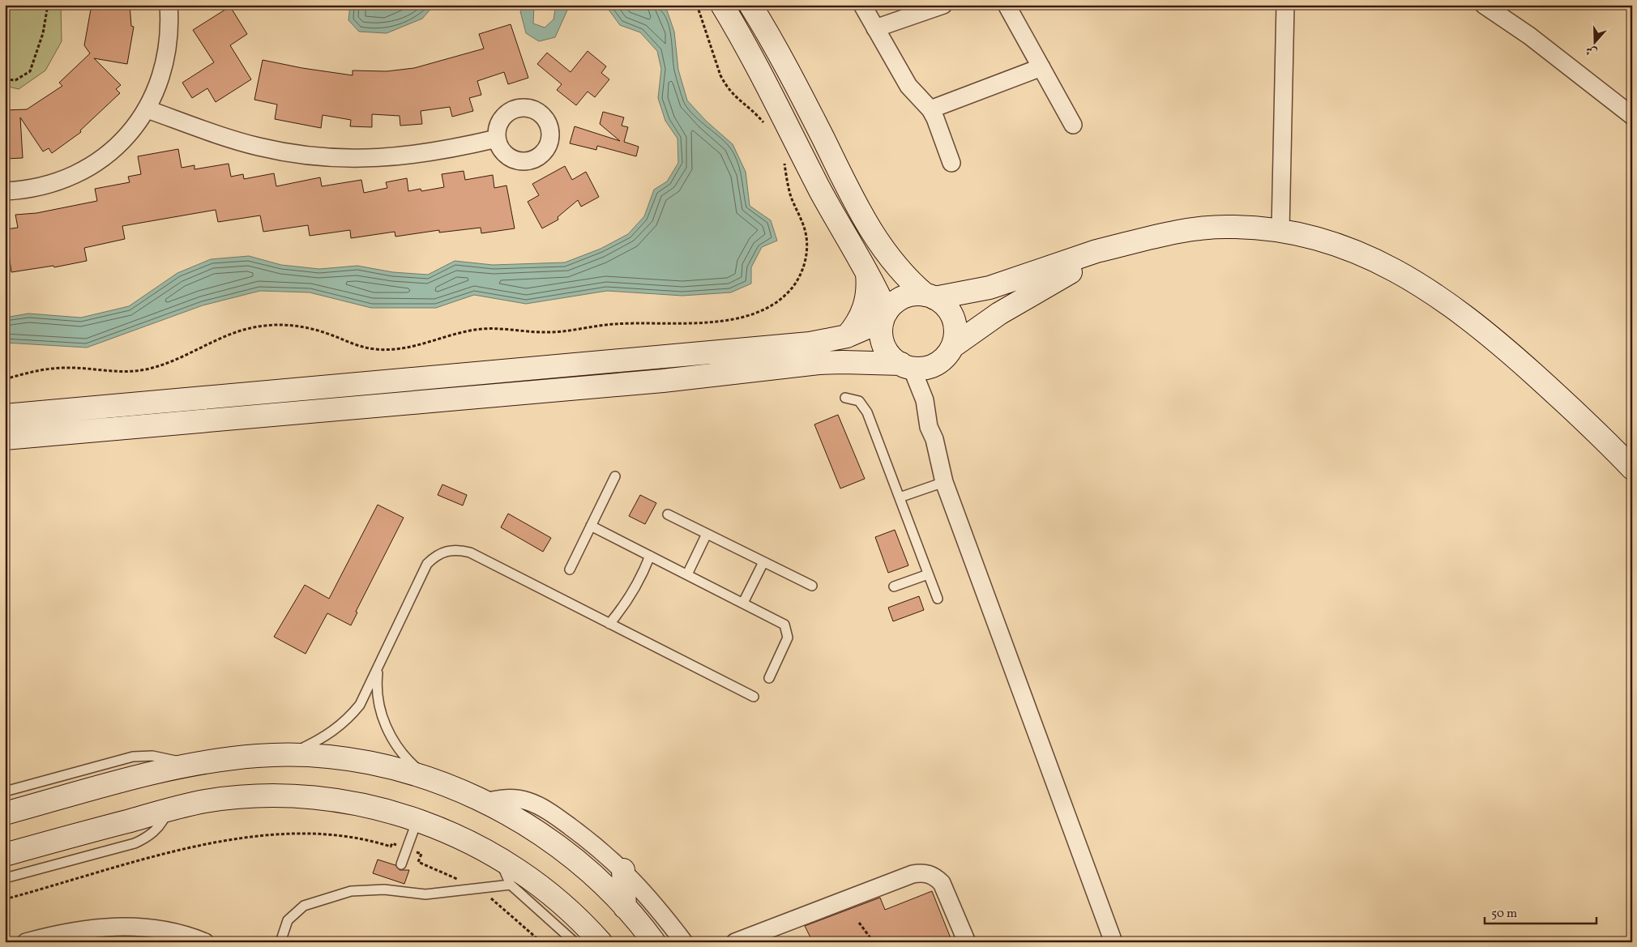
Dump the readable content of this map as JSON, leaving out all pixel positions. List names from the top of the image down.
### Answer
{
  "scale_bar": "50 m",
  "north": "bottom"
}
